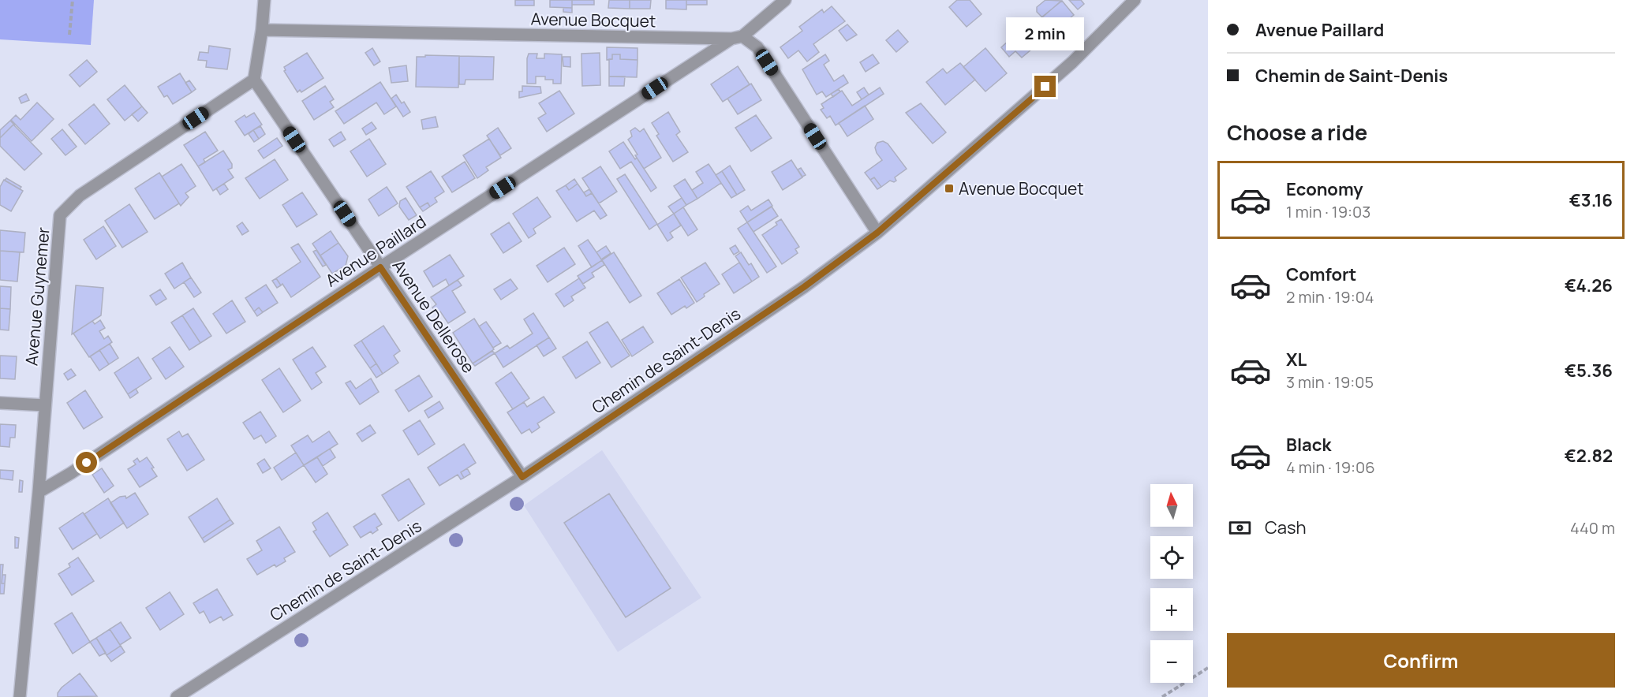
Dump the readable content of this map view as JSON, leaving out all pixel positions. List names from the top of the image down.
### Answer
{
  "streets": {
    "street": [
      "Avenue Bocquet",
      "Avenue Paillard",
      "Avenue Guynemer",
      "Avenue Dellerose",
      "Chemin de Saint-Denis"
    ]
  },
  "crossings": [
    ["Avenue Bocquet", "Avenue Paillard"],
    ["Avenue Paillard", "Avenue Guynemer"],
    ["Avenue Paillard", "Avenue Dellerose"],
    ["Avenue Guynemer", "Avenue Dellerose"],
    ["Avenue Dellerose", "Chemin de Saint-Denis"]
  ],
  "places": {
    "transit": ["Avenue Bocquet"]
  },
  "north": "top",
  "page": {
    "banner": ["Avenue Paillard", "Chemin de Saint-Denis"],
    "bubble": "2 min",
    "heading": "Choose a ride",
    "list": [
      {
        "name": "Economy",
        "note": "1 min · 19:03",
        "value": "€3.16"
      },
      {
        "name": "Comfort",
        "note": "2 min · 19:04",
        "value": "€4.26"
      },
      {
        "name": "XL",
        "note": "3 min · 19:05",
        "value": "€5.36"
      },
      {
        "name": "Black",
        "note": "4 min · 19:06",
        "value": "€2.82"
      }
    ],
    "map_buttons": ["+", "−"],
    "pay": ["Cash", "440 m"],
    "buttons": "Confirm"
  }
}
